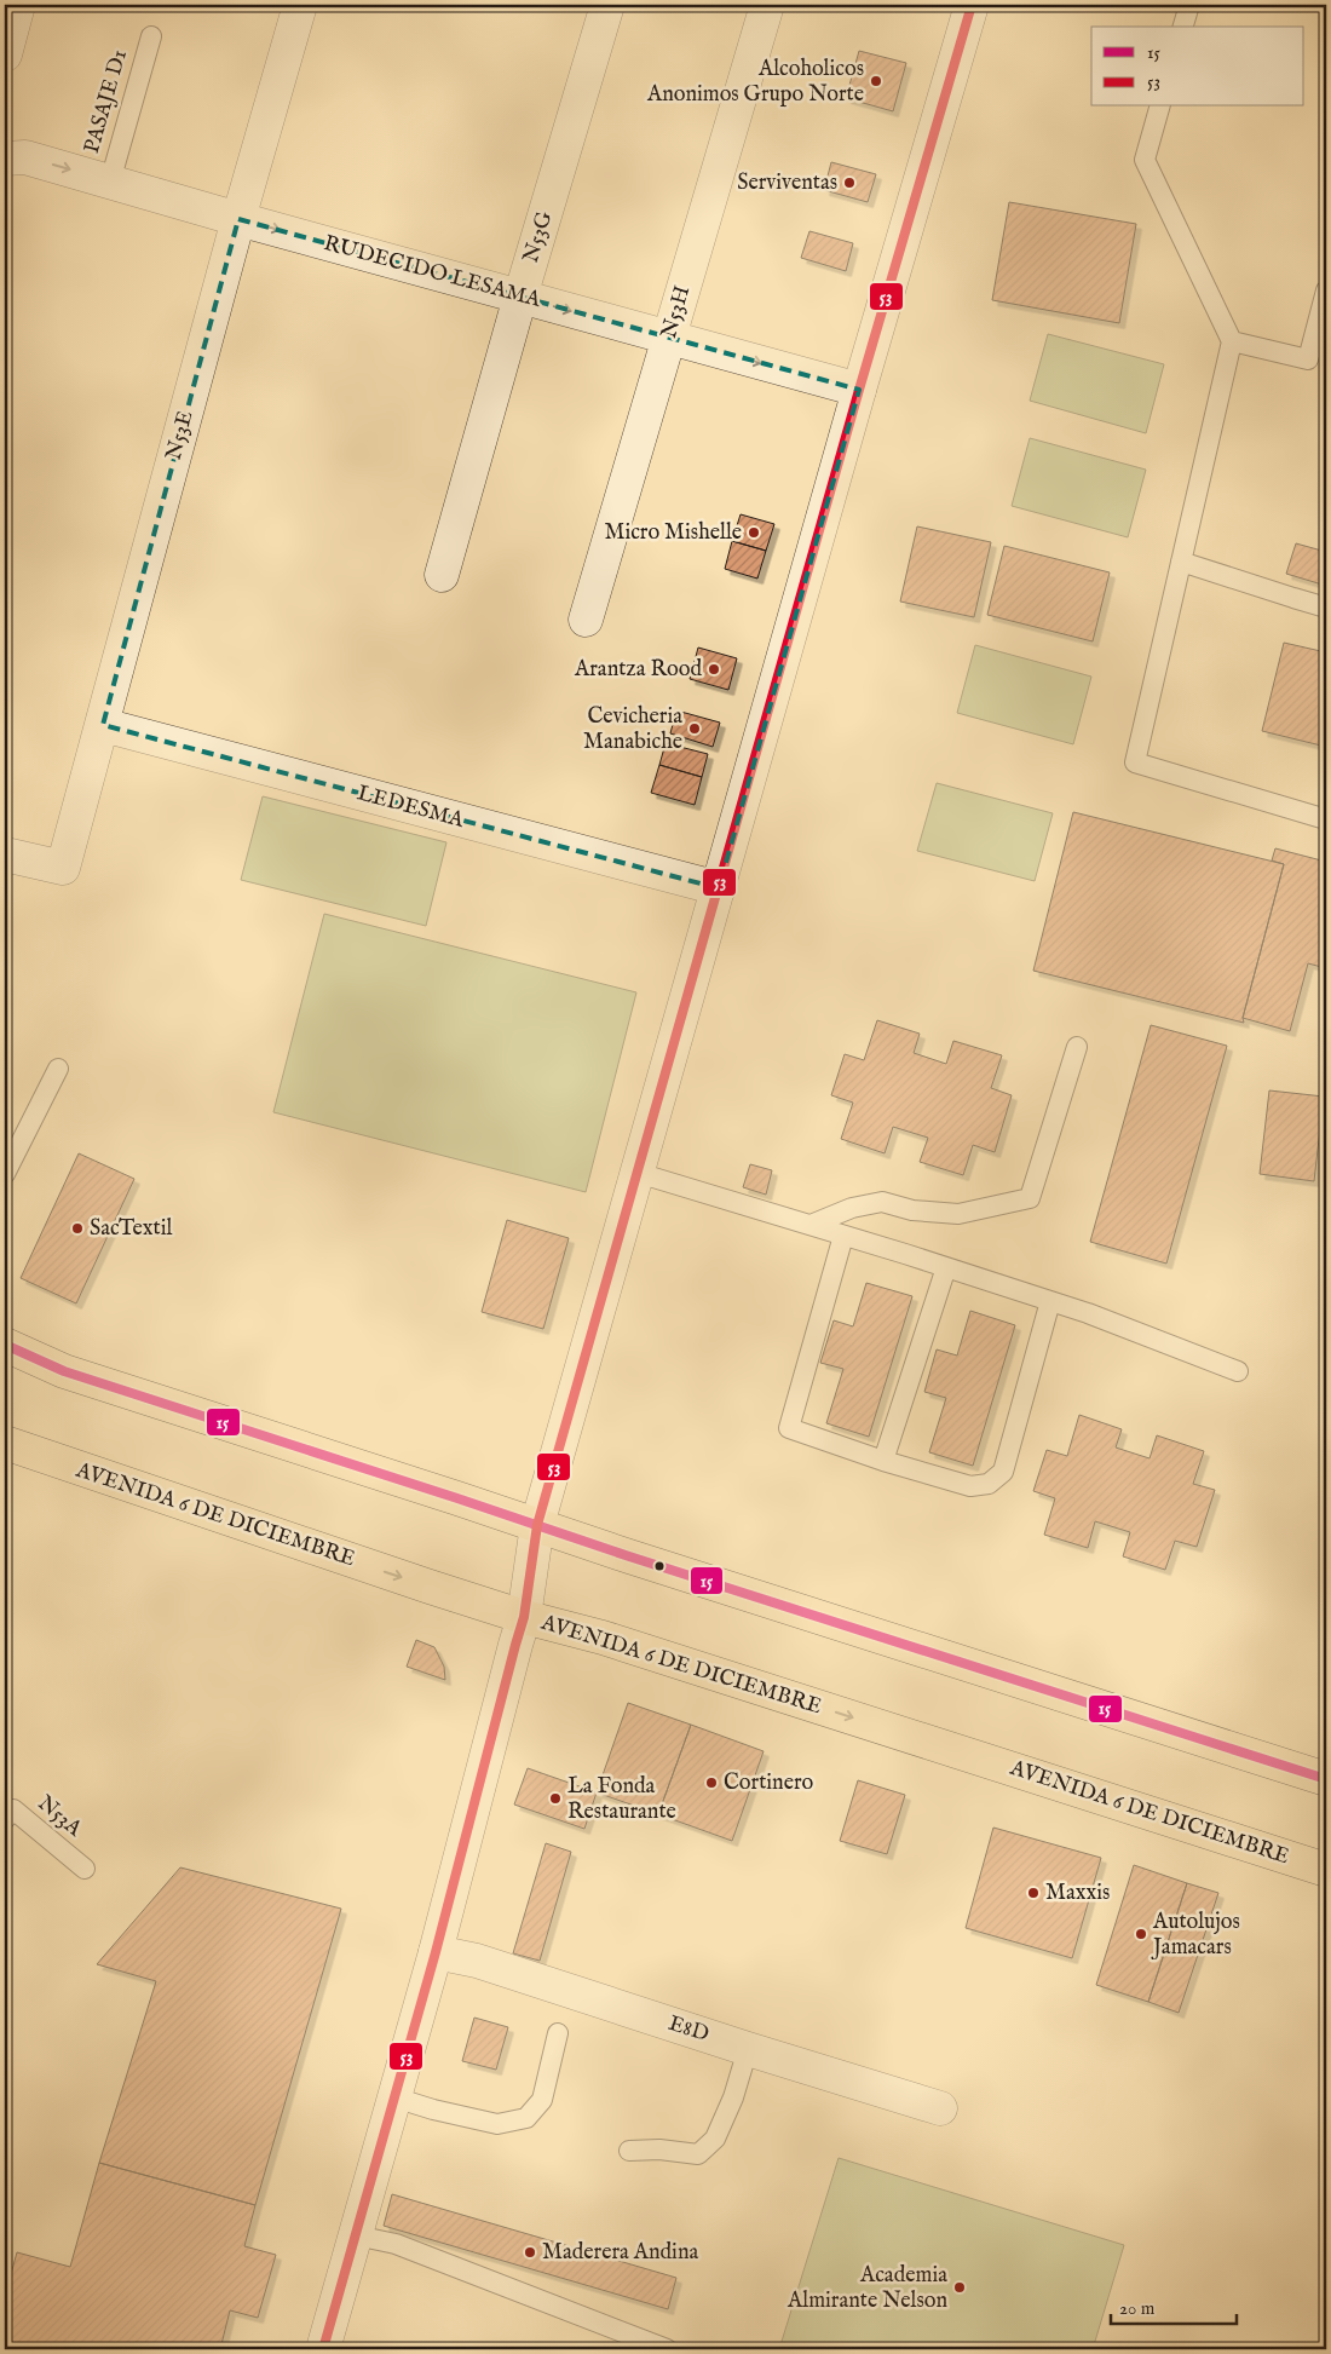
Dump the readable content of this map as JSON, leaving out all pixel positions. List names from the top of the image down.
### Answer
{
  "streets": {
    "main road": ["AVENIDA 6 DE DICIEMBRE"],
    "street": [
      "N53G",
      "RUDECIDO LESAMA",
      "N53H",
      "N53E",
      "LEDESMA",
      "E8D"
    ],
    "lane": ["PASAJE D1", "N53A"]
  },
  "crossings": [
    ["PASAJE D1", "RUDECIDO LESAMA"],
    ["N53G", "RUDECIDO LESAMA"],
    ["RUDECIDO LESAMA", "N53H"],
    ["RUDECIDO LESAMA", "N53E"],
    ["N53E", "LEDESMA"]
  ],
  "one_way": ["RUDECIDO LESAMA"],
  "places": [
    "Alcoholicos Anonimos Grupo Norte",
    "Serviventas",
    "Micro Mishelle",
    "Arantza Rood",
    "Cevicheria Manabiche",
    "SacTextil",
    "Cortinero",
    "La Fonda Restaurante",
    "Maxxis",
    "Autolujos Jamacars",
    "Maderera Andina",
    "Academia Almirante Nelson"
  ],
  "lines": ["transit line 53", "transit line 15"],
  "legend": ["15", "53"],
  "scale_bar": "20 m"
}
